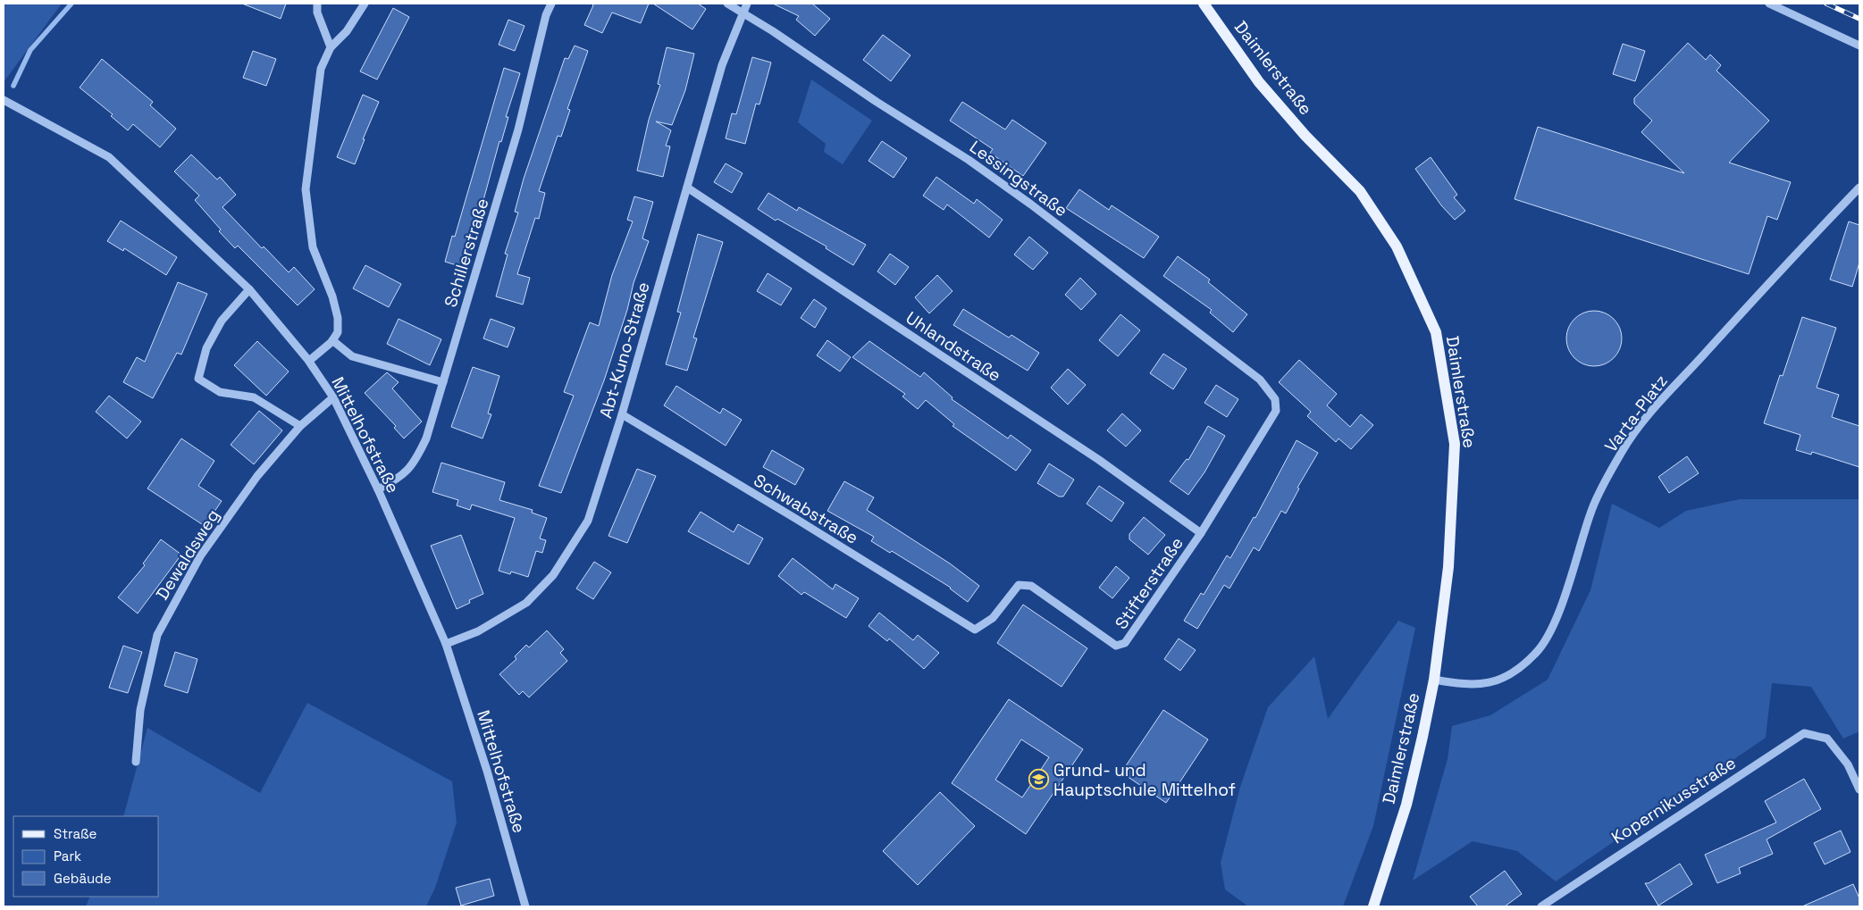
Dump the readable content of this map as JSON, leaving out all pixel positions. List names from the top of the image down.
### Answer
{
  "streets": {
    "main road": ["Daimlerstraße"],
    "street": [
      "Lessingstraße",
      "Schillerstraße",
      "Uhlandstraße",
      "Abt-Kuno-Straße",
      "Varta-Platz",
      "Mittelhofstraße",
      "Schwabstraße",
      "Dewaldsweg",
      "Stifterstraße",
      "Kopernikusstraße"
    ]
  },
  "crossings": [
    ["Daimlerstraße", "Varta-Platz"],
    ["Lessingstraße", "Abt-Kuno-Straße"],
    ["Lessingstraße", "Stifterstraße"],
    ["Schillerstraße", "Mittelhofstraße"],
    ["Uhlandstraße", "Abt-Kuno-Straße"],
    ["Uhlandstraße", "Stifterstraße"],
    ["Abt-Kuno-Straße", "Mittelhofstraße"],
    ["Abt-Kuno-Straße", "Schwabstraße"],
    ["Mittelhofstraße", "Dewaldsweg"],
    ["Schwabstraße", "Stifterstraße"]
  ],
  "places": {
    "school or university": ["Grund- und Hauptschule Mittelhof"]
  },
  "legend": ["Straße", "Park", "Gebäude"]
}
